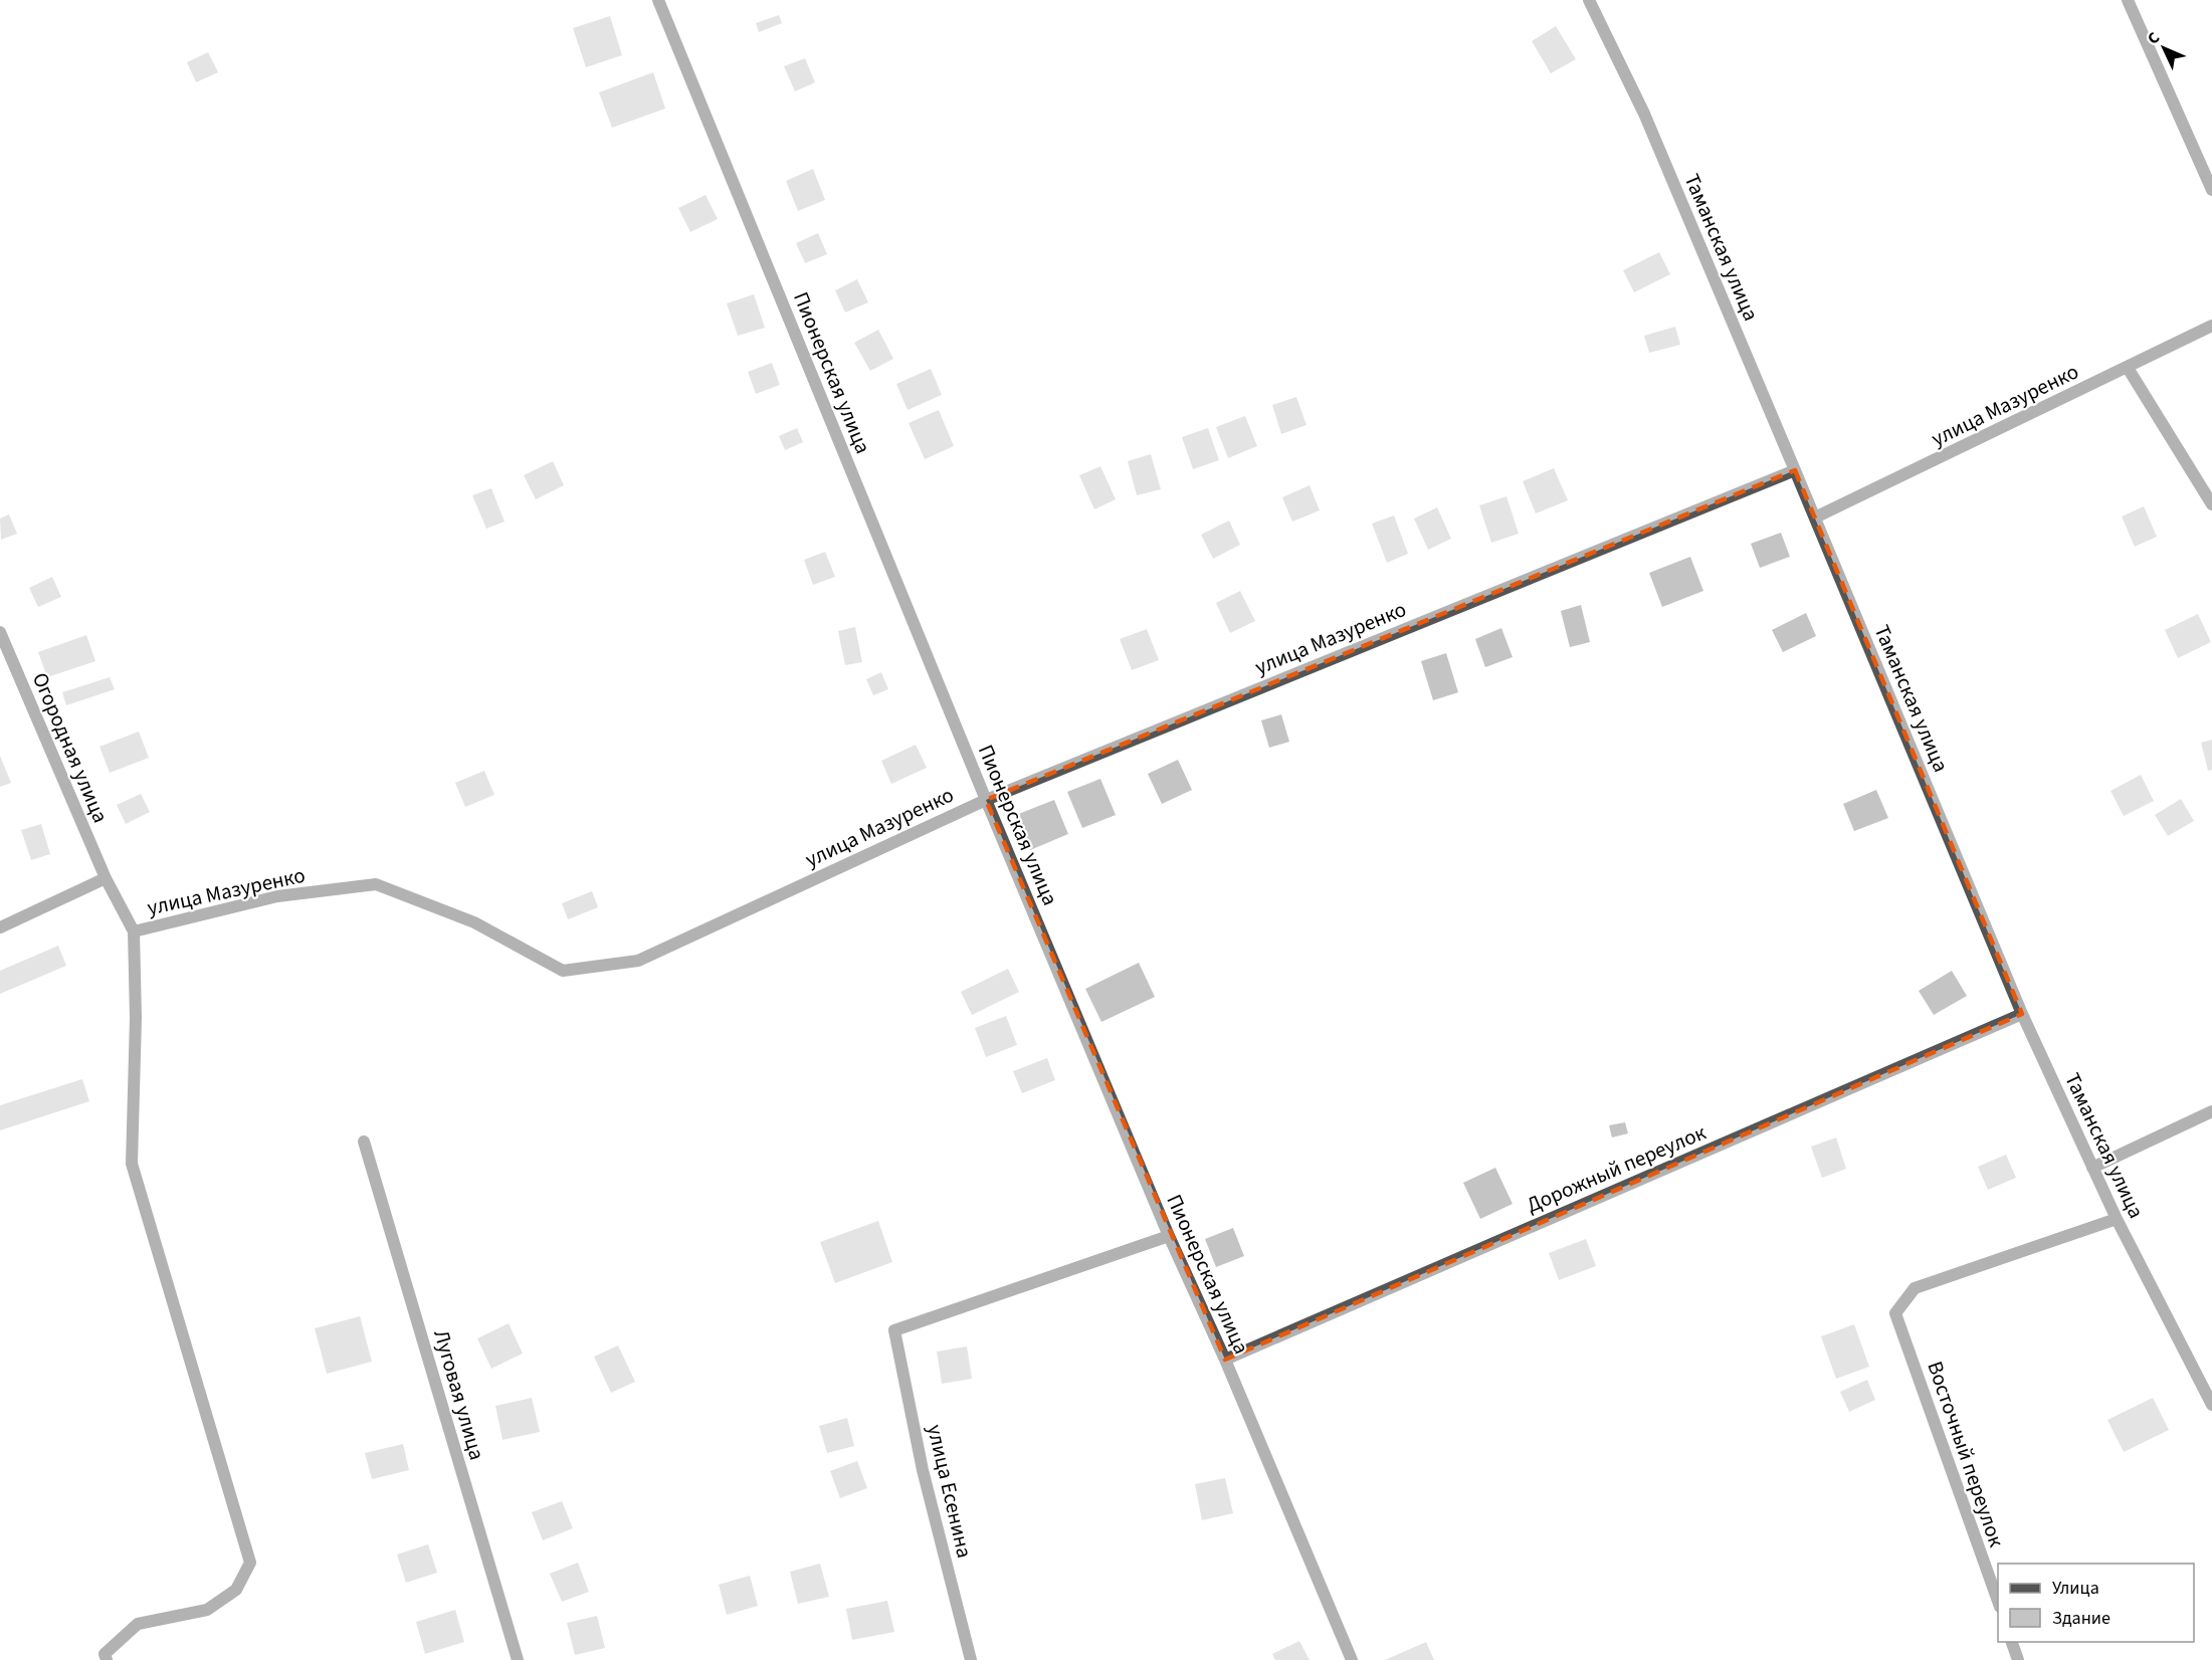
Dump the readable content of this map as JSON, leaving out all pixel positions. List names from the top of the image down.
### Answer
{
  "streets": {
    "street": [
      "Таманская улица",
      "Пионерская улица",
      "улица Мазуренко",
      "Огородная улица",
      "Дорожный переулок",
      "Луговая улица",
      "Восточный переулок",
      "улица Есенина"
    ]
  },
  "crossings": [
    ["Таманская улица", "улица Мазуренко"],
    ["Таманская улица", "Дорожный переулок"],
    ["Таманская улица", "Восточный переулок"],
    ["Пионерская улица", "улица Мазуренко"],
    ["Пионерская улица", "Дорожный переулок"],
    ["Пионерская улица", "улица Есенина"],
    ["улица Мазуренко", "Огородная улица"]
  ],
  "legend": ["Улица", "Здание"],
  "north": "top left"
}
